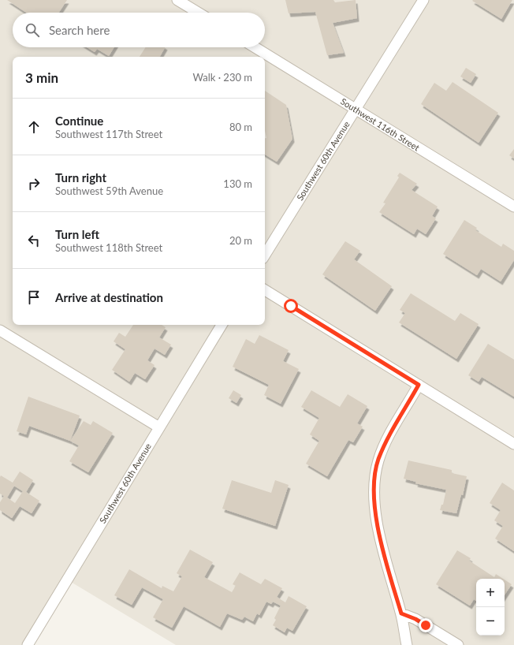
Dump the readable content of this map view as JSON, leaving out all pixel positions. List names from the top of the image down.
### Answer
{
  "streets": {
    "street": ["Southwest 116th Street", "Southwest 60th Avenue"]
  },
  "crossings": [
    ["Southwest 116th Street", "Southwest 60th Avenue"]
  ],
  "page": {
    "search": "Search here",
    "heading": ["3 min", "Walk · 230 m"],
    "list": [
      ["Continue", "Southwest 117th Street", "80 m"],
      ["Turn right", "Southwest 59th Avenue", "130 m"],
      ["Turn left", "Southwest 118th Street", "20 m"],
      "Arrive at destination"
    ],
    "map_buttons": ["+", "−"]
  }
}
